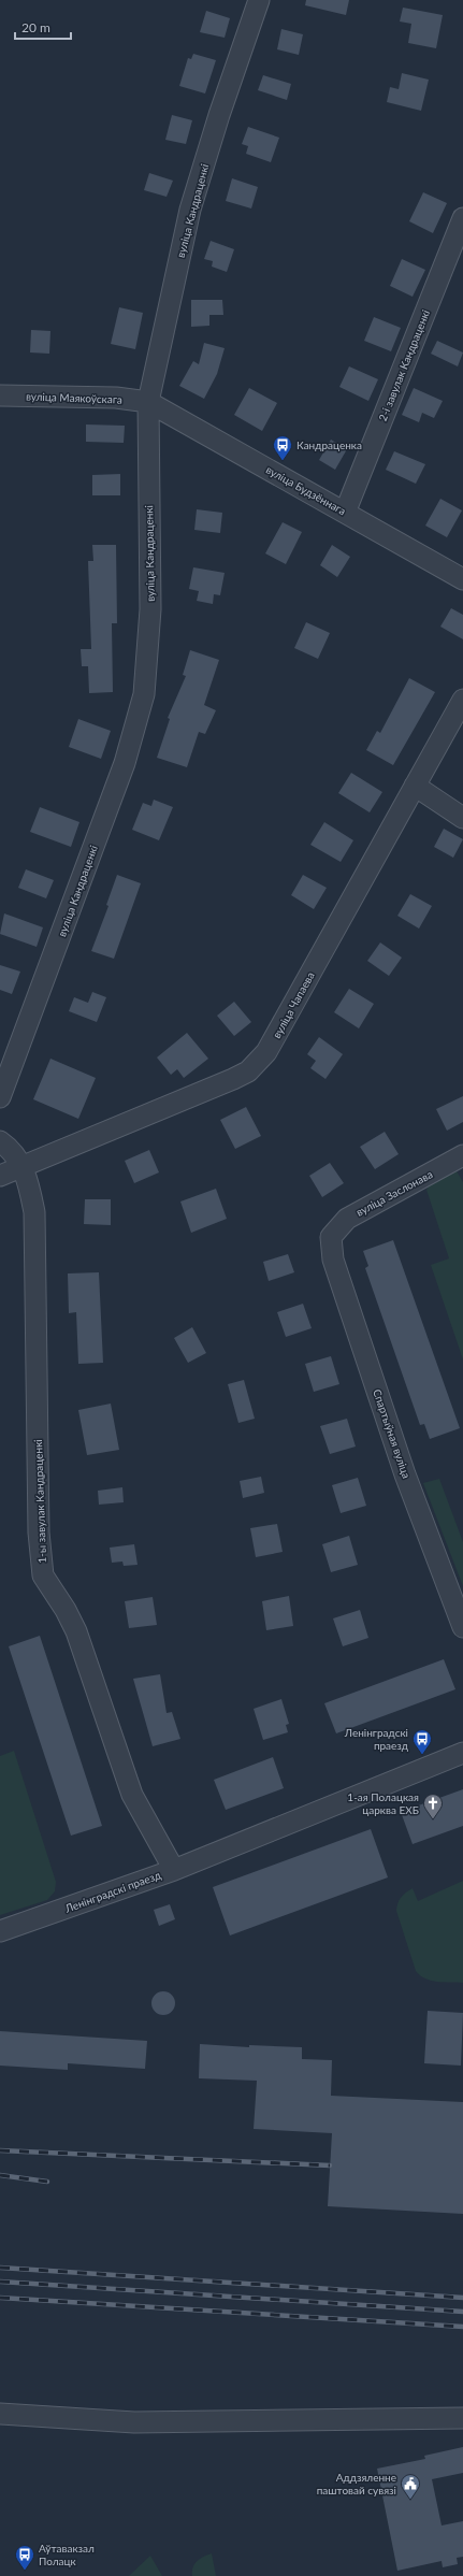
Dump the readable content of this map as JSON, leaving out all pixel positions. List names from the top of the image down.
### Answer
{
  "streets": {
    "street": [
      "вуліца Кандраценкі",
      "2-і завулак Кандраценкі",
      "вуліца Маякоўскага",
      "вуліца Будзённага",
      "вуліца Чапаева",
      "вуліца Заслонава",
      "Спартыўная вуліца",
      "1-ы завулак Кандраценкі",
      "Ленінградскі праезд"
    ]
  },
  "crossings": [
    ["вуліца Кандраценкі", "вуліца Маякоўскага"],
    ["вуліца Кандраценкі", "вуліца Будзённага"],
    ["2-і завулак Кандраценкі", "вуліца Будзённага"],
    ["вуліца Маякоўскага", "вуліца Будзённага"],
    ["вуліца Чапаева", "1-ы завулак Кандраценкі"],
    ["вуліца Заслонава", "Спартыўная вуліца"],
    ["1-ы завулак Кандраценкі", "Ленінградскі праезд"]
  ],
  "places": {
    "bus stop": ["Кандраценка", "Ленінградскі праезд", "Аўтавакзал Полацк"],
    "church": ["1-ая Полацкая царква ЕХБ"],
    "public building": ["Аддзяленне паштовай сувязі"]
  },
  "scale_bar": "20 m"
}
